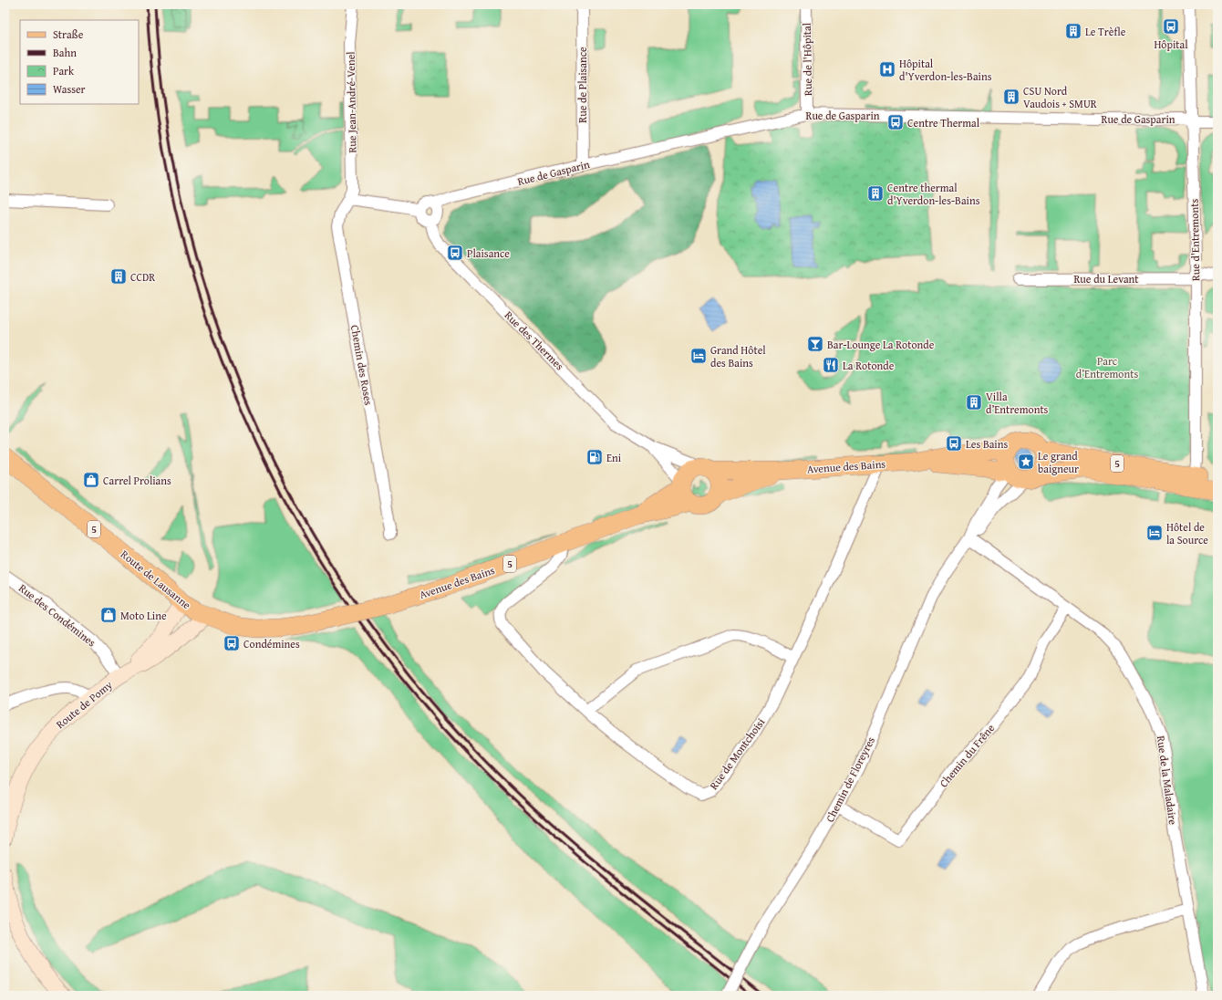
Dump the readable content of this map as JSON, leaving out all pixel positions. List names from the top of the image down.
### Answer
{
  "streets": {
    "main road": [
      "5",
      "Avenue des Bains",
      "Route de Lausanne",
      "Route de Pomy"
    ],
    "street": [
      "Rue de l'Hôpital",
      "Rue de Plaisance",
      "Rue Jean-André-Venel",
      "Rue de Gasparin",
      "Rue d'Entremonts",
      "Rue du Levant",
      "Rue des Thermes",
      "Chemin des Roses",
      "Rue des Condémines",
      "Rue de Montchoisi",
      "Chemin du Frêne",
      "Chemin de Floreyres",
      "Rue de la Maladaire"
    ]
  },
  "crossings": [
    ["Rue de l'Hôpital", "Rue de Gasparin"],
    ["Rue de Plaisance", "Rue de Gasparin"],
    ["Rue Jean-André-Venel", "Chemin des Roses"],
    ["Rue de Gasparin", "Rue d'Entremonts"],
    ["Rue de Gasparin", "Rue des Thermes"],
    ["Rue d'Entremonts", "Rue du Levant"],
    ["Rue d'Entremonts", "5"],
    ["Rue des Thermes", "5"],
    ["5", "Avenue des Bains"],
    ["5", "Chemin de Floreyres"],
    ["Avenue des Bains", "Route de Lausanne"],
    ["Avenue des Bains", "Rue de Montchoisi"],
    ["Avenue des Bains", "Chemin de Floreyres"],
    ["Route de Lausanne", "Route de Pomy"],
    ["Rue des Condémines", "Route de Pomy"],
    ["Chemin du Frêne", "Chemin de Floreyres"],
    ["Chemin du Frêne", "Rue de la Maladaire"],
    ["Chemin de Floreyres", "Rue de la Maladaire"]
  ],
  "parks": ["Parc d’Entremonts"],
  "places": {
    "bus stop": [
      "Hôpital",
      "Centre Thermal",
      "Plaisance",
      "Les Bains",
      "Condémines"
    ],
    "building": [
      "Le Trèfle",
      "CSU Nord Vaudois + SMUR",
      "Centre thermal d'Yverdon-les-Bains",
      "CCDR",
      "Villa d’Entremonts"
    ],
    "hospital": ["Hôpital d'Yverdon-les-Bains"],
    "bar": ["Bar-Lounge La Rotonde"],
    "hotel": ["Grand Hôtel des Bains", "Hôtel de la Source"],
    "restaurant": ["La Rotonde"],
    "fuel station": ["Eni"],
    "place": ["Le grand baigneur"],
    "shop": ["Carrel Prolians", "Moto Line"]
  },
  "legend": [
    "Straße",
    "Bahn",
    "Park",
    "Wasser"
  ]
}
